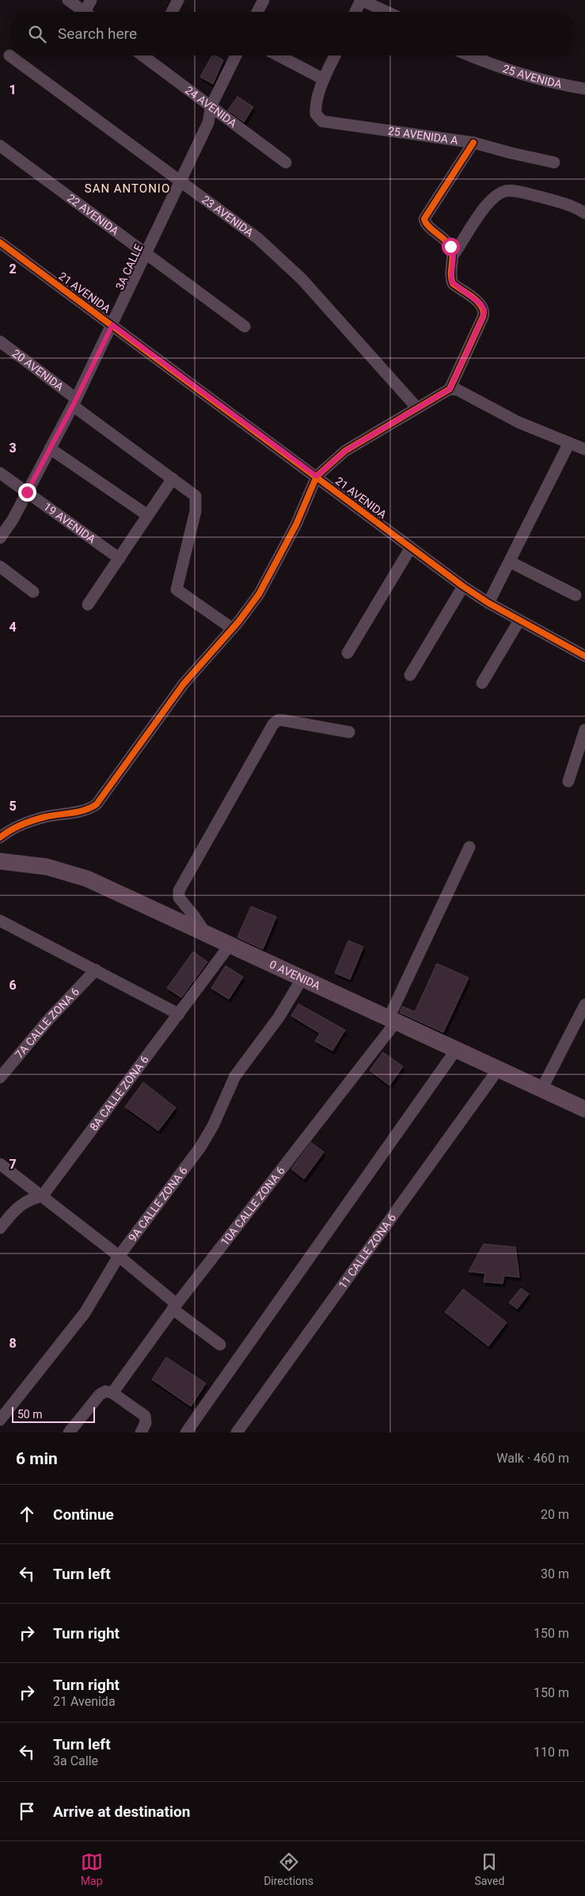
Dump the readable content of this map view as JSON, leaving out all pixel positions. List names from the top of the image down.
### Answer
{
  "streets": {
    "street": [
      "25 AVENIDA",
      "24 AVENIDA",
      "25 AVENIDA A",
      "22 AVENIDA",
      "23 AVENIDA",
      "3A CALLE",
      "21 AVENIDA",
      "20 AVENIDA",
      "19 AVENIDA",
      "0 AVENIDA",
      "7A CALLE ZONA 6",
      "8A CALLE ZONA 6",
      "9A CALLE ZONA 6",
      "10A CALLE ZONA 6",
      "11 CALLE ZONA 6"
    ]
  },
  "crossings": [
    ["24 AVENIDA", "3A CALLE"],
    ["22 AVENIDA", "3A CALLE"],
    ["23 AVENIDA", "3A CALLE"],
    ["3A CALLE", "21 AVENIDA"],
    ["3A CALLE", "20 AVENIDA"],
    ["3A CALLE", "19 AVENIDA"],
    ["0 AVENIDA", "8A CALLE ZONA 6"],
    ["0 AVENIDA", "9A CALLE ZONA 6"],
    ["0 AVENIDA", "10A CALLE ZONA 6"],
    ["0 AVENIDA", "11 CALLE ZONA 6"]
  ],
  "districts": ["SAN ANTONIO"],
  "scale_bar": "50 m",
  "page": {
    "search": "Search here",
    "scale": "50 m",
    "heading": ["6 min", "Walk · 460 m"],
    "list": [
      ["Continue", "20 m"],
      ["Turn left", "30 m"],
      ["Turn right", "150 m"],
      ["Turn right", "21 Avenida", "150 m"],
      ["Turn left", "3a Calle", "110 m"],
      "Arrive at destination"
    ],
    "nav": ["Map", "Directions", "Saved"]
  },
  "grid": {
    "rows": [
      "1",
      "2",
      "3",
      "4",
      "5",
      "6",
      "7",
      "8"
    ]
  }
}
